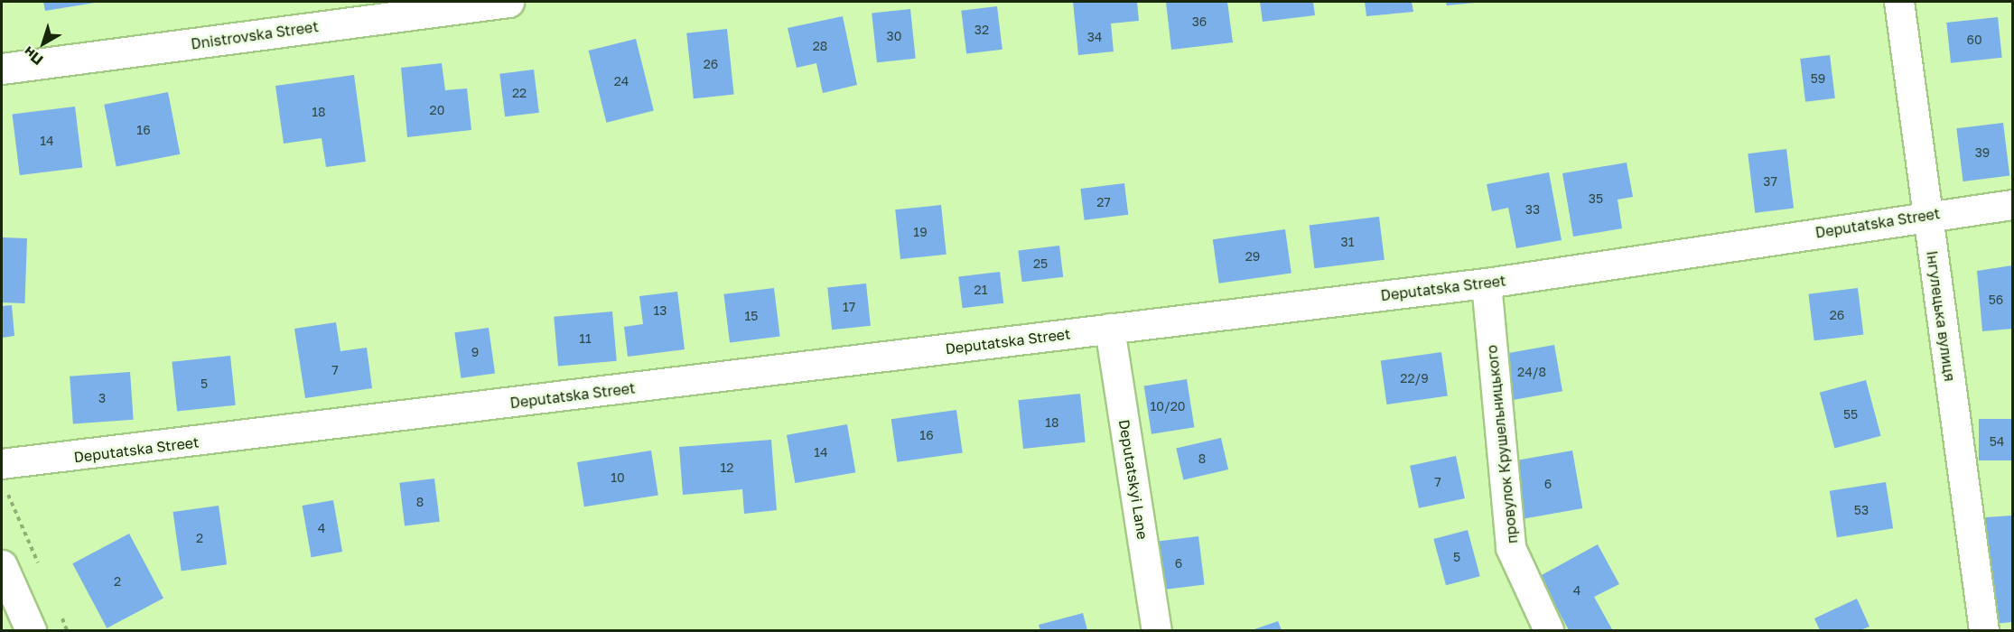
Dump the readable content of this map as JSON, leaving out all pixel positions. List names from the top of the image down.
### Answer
{
  "streets": {
    "street": [
      "Dnistrovska Street",
      "Deputatska Street",
      "Інгулецька вулиця",
      "провулок Крушельницького",
      "Deputatskyi Lane"
    ]
  },
  "crossings": [
    ["Deputatska Street", "Інгулецька вулиця"],
    ["Deputatska Street", "провулок Крушельницького"],
    ["Deputatska Street", "Deputatskyi Lane"]
  ],
  "house_numbers": [
    "36",
    "32",
    "30",
    "34",
    "60",
    "28",
    "26",
    "59",
    "24",
    "22",
    "20",
    "18",
    "16",
    "14",
    "39",
    "37",
    "35",
    "27",
    "33",
    "19",
    "31",
    "29",
    "25",
    "21",
    "56",
    "17",
    "13",
    "26",
    "15",
    "11",
    "9",
    "7",
    "24/8",
    "22/9",
    "5",
    "3",
    "10/20",
    "55",
    "18",
    "16",
    "54",
    "14",
    "8",
    "12",
    "10",
    "7",
    "6",
    "8",
    "53",
    "4",
    "2",
    "5",
    "6",
    "2",
    "4"
  ],
  "north": "bottom left"
}
